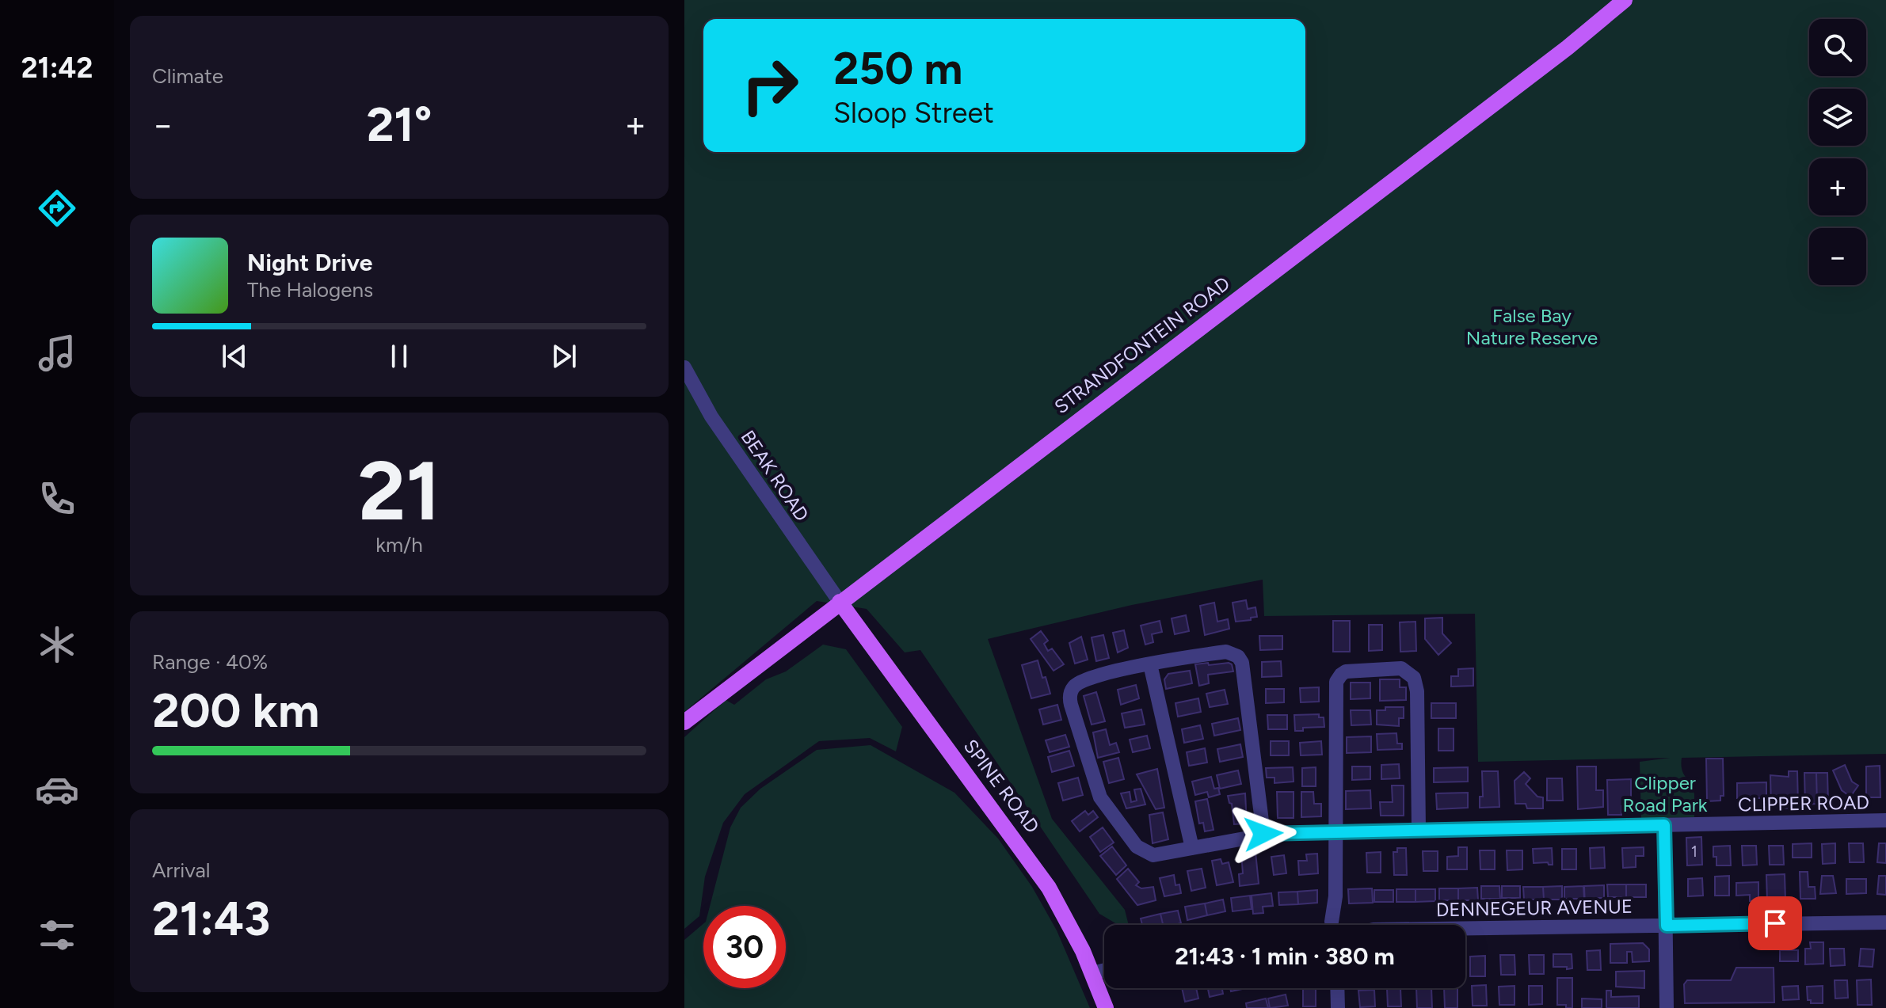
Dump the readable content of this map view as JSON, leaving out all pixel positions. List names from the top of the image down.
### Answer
{
  "streets": {
    "main road": ["STRANDFONTEIN ROAD", "SPINE ROAD"],
    "street": ["BEAK ROAD", "CLIPPER ROAD", "DENNEGEUR AVENUE"]
  },
  "crossings": [
    ["STRANDFONTEIN ROAD", "BEAK ROAD"],
    ["STRANDFONTEIN ROAD", "SPINE ROAD"],
    ["BEAK ROAD", "SPINE ROAD"]
  ],
  "parks": ["False Bay Nature Reserve", "Clipper Road Park"],
  "house_numbers": ["1"],
  "page": {
    "tabs": "21:42",
    "tile": [
      "Climate",
      ["21", "km/h"],
      ["Range · 40%", "200 km"],
      ["Arrival", "21:43"]
    ],
    "map_buttons": ["+", "−"],
    "turn": ["250 m", "Sloop Street"],
    "heat": ["−", "21°", "+"],
    "song": ["Night Drive", "The Halogens"],
    "limit": "30",
    "trip": "21:43 · 1 min · 380 m"
  }
}
